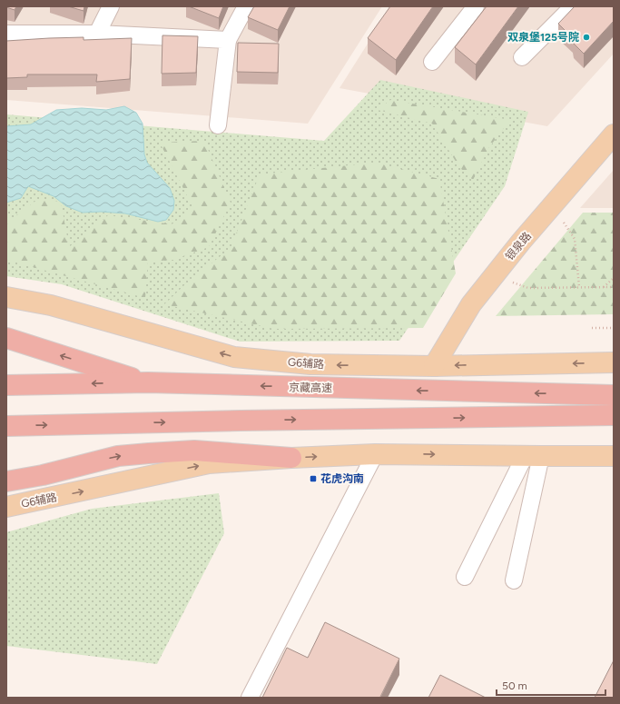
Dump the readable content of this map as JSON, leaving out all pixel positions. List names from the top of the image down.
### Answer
{
  "streets": {
    "highway": ["京藏高速"],
    "main road": ["银泉路", "G6辅路"]
  },
  "crossings": [
    ["银泉路", "G6辅路"]
  ],
  "places": {
    "other": ["双泉堡125号院"],
    "transit": ["花虎沟南"]
  },
  "scale_bar": "50 m"
}
